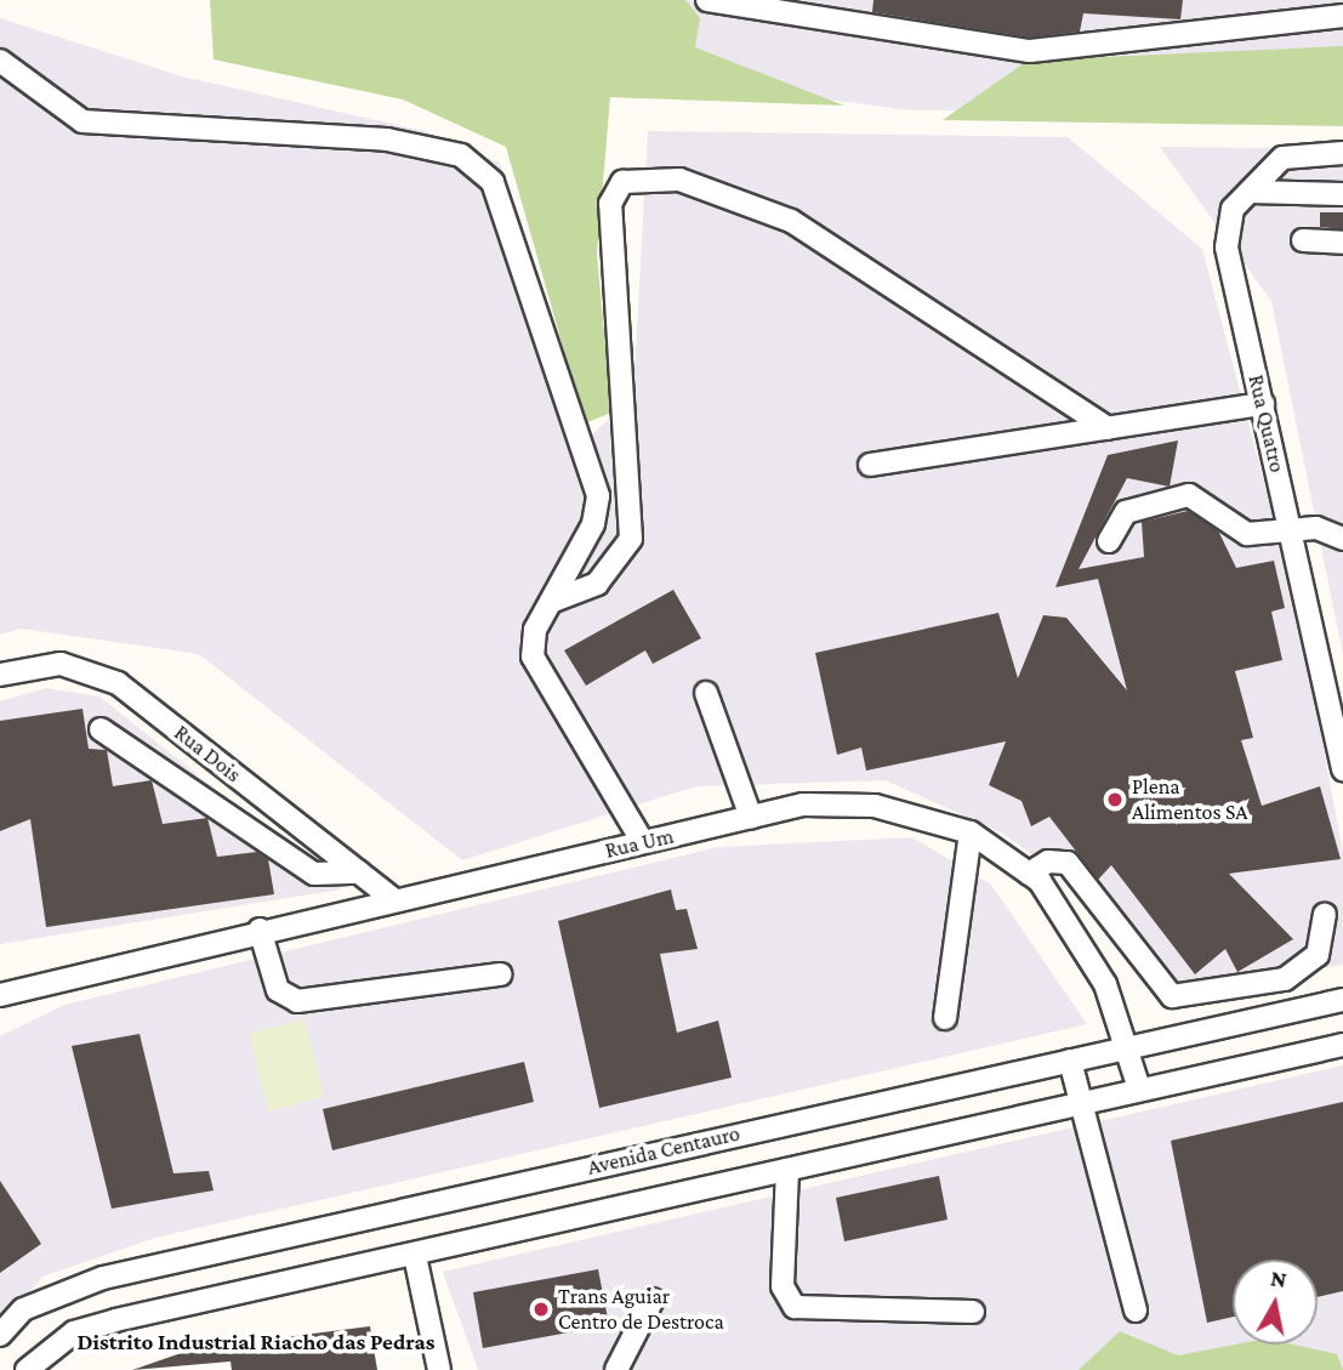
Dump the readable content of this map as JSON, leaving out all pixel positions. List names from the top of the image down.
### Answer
{
  "streets": {
    "street": [
      "Rua Quatro",
      "Rua Dois",
      "Rua Um",
      "Avenida Centauro"
    ]
  },
  "crossings": [
    ["Rua Dois", "Rua Um"],
    ["Rua Um", "Avenida Centauro"]
  ],
  "districts": ["Distrito Industrial Riacho das Pedras"],
  "places": ["Plena Alimentos SA", "Trans Aguiar Centro de Destroca"],
  "north": "top"
}
